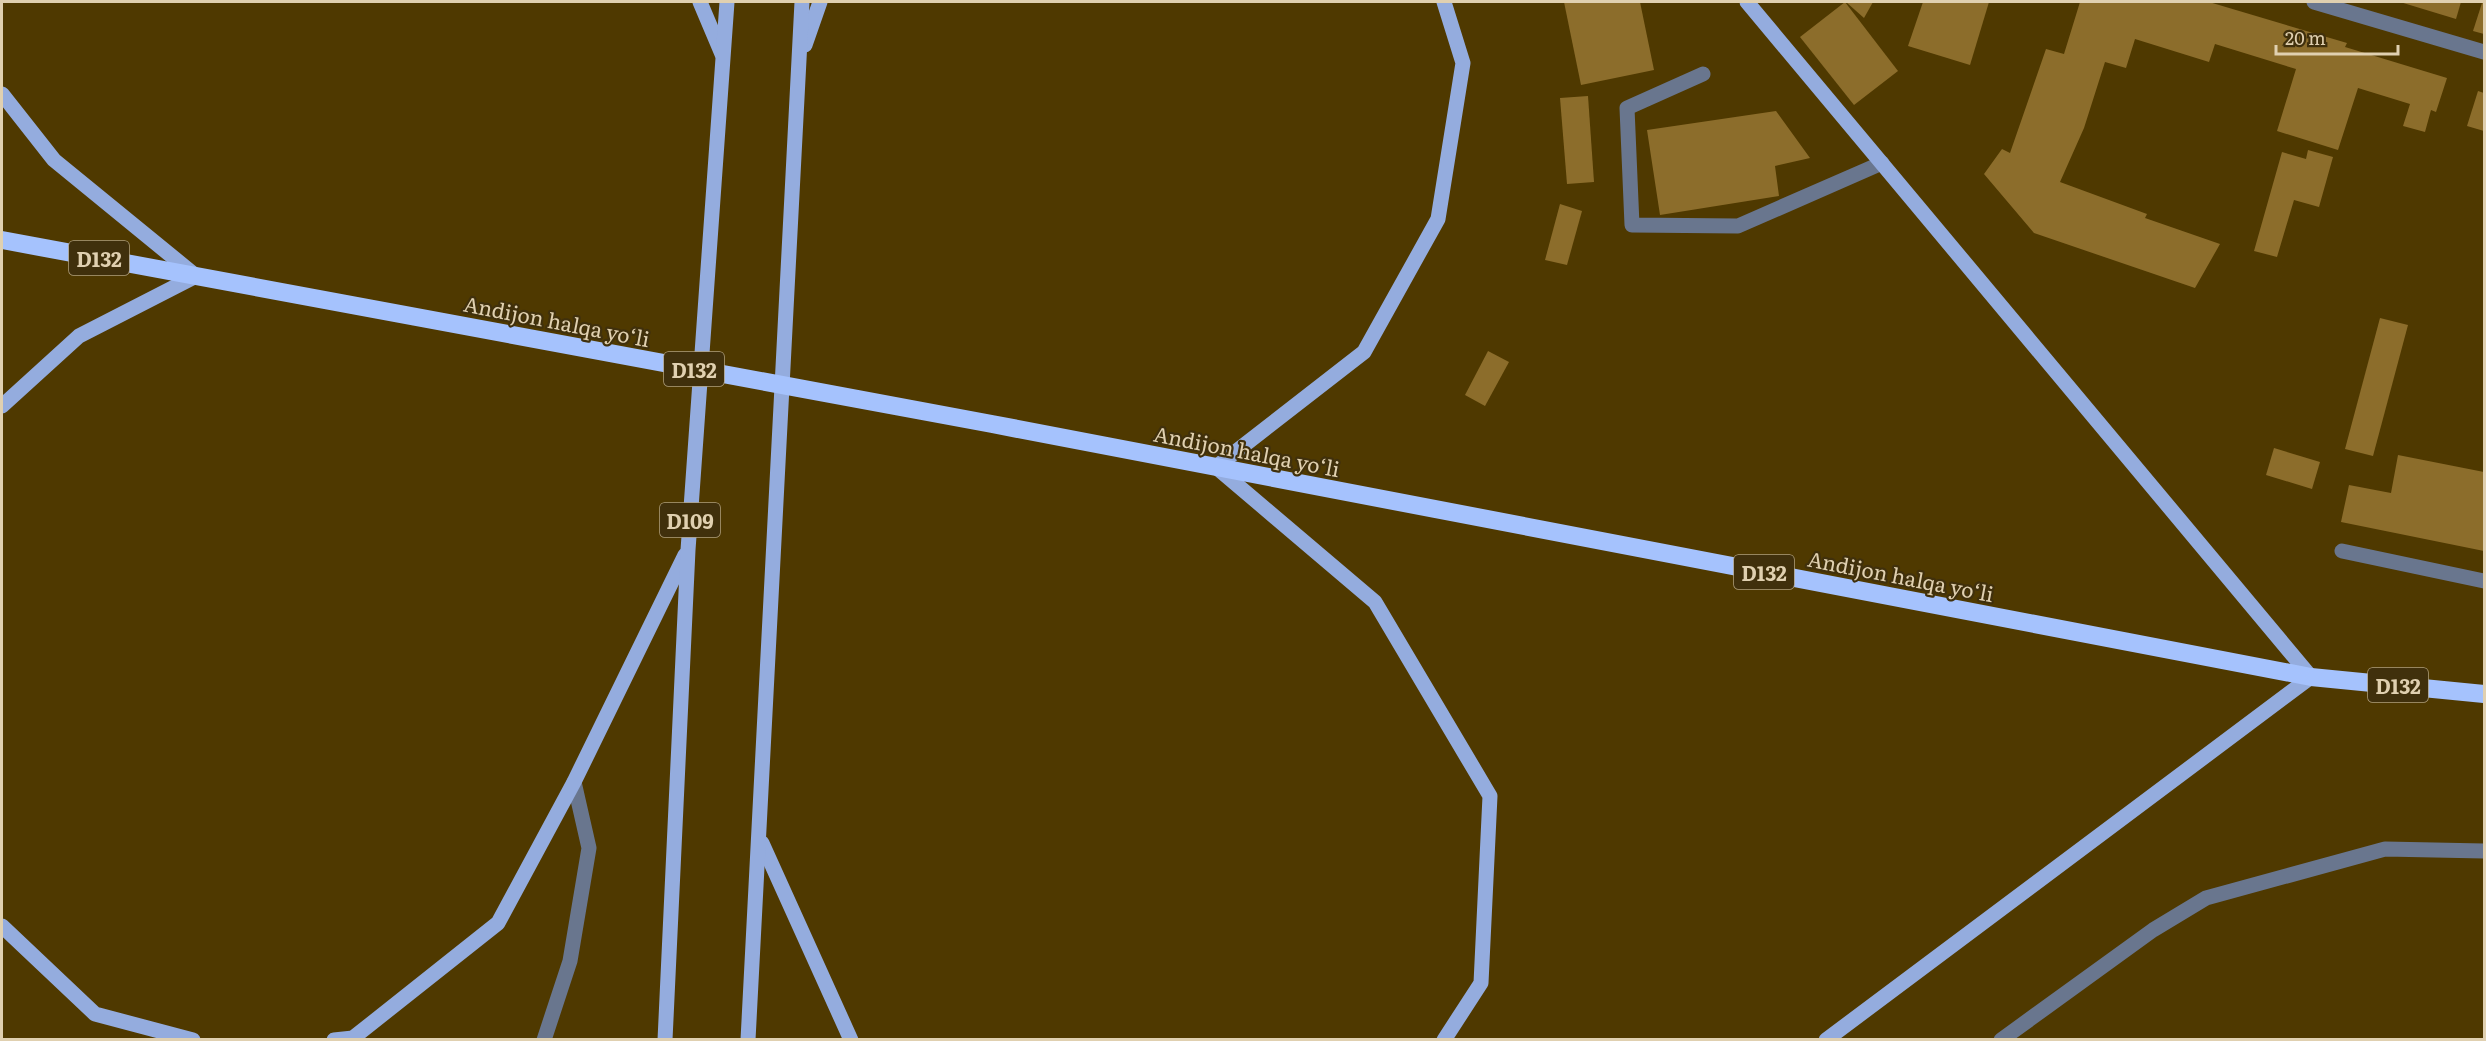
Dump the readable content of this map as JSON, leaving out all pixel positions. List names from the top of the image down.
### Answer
{
  "streets": {
    "highway": ["D132", "Andijon halqa yo‘li"],
    "main road": ["D109"]
  },
  "scale_bar": "20 m"
}
